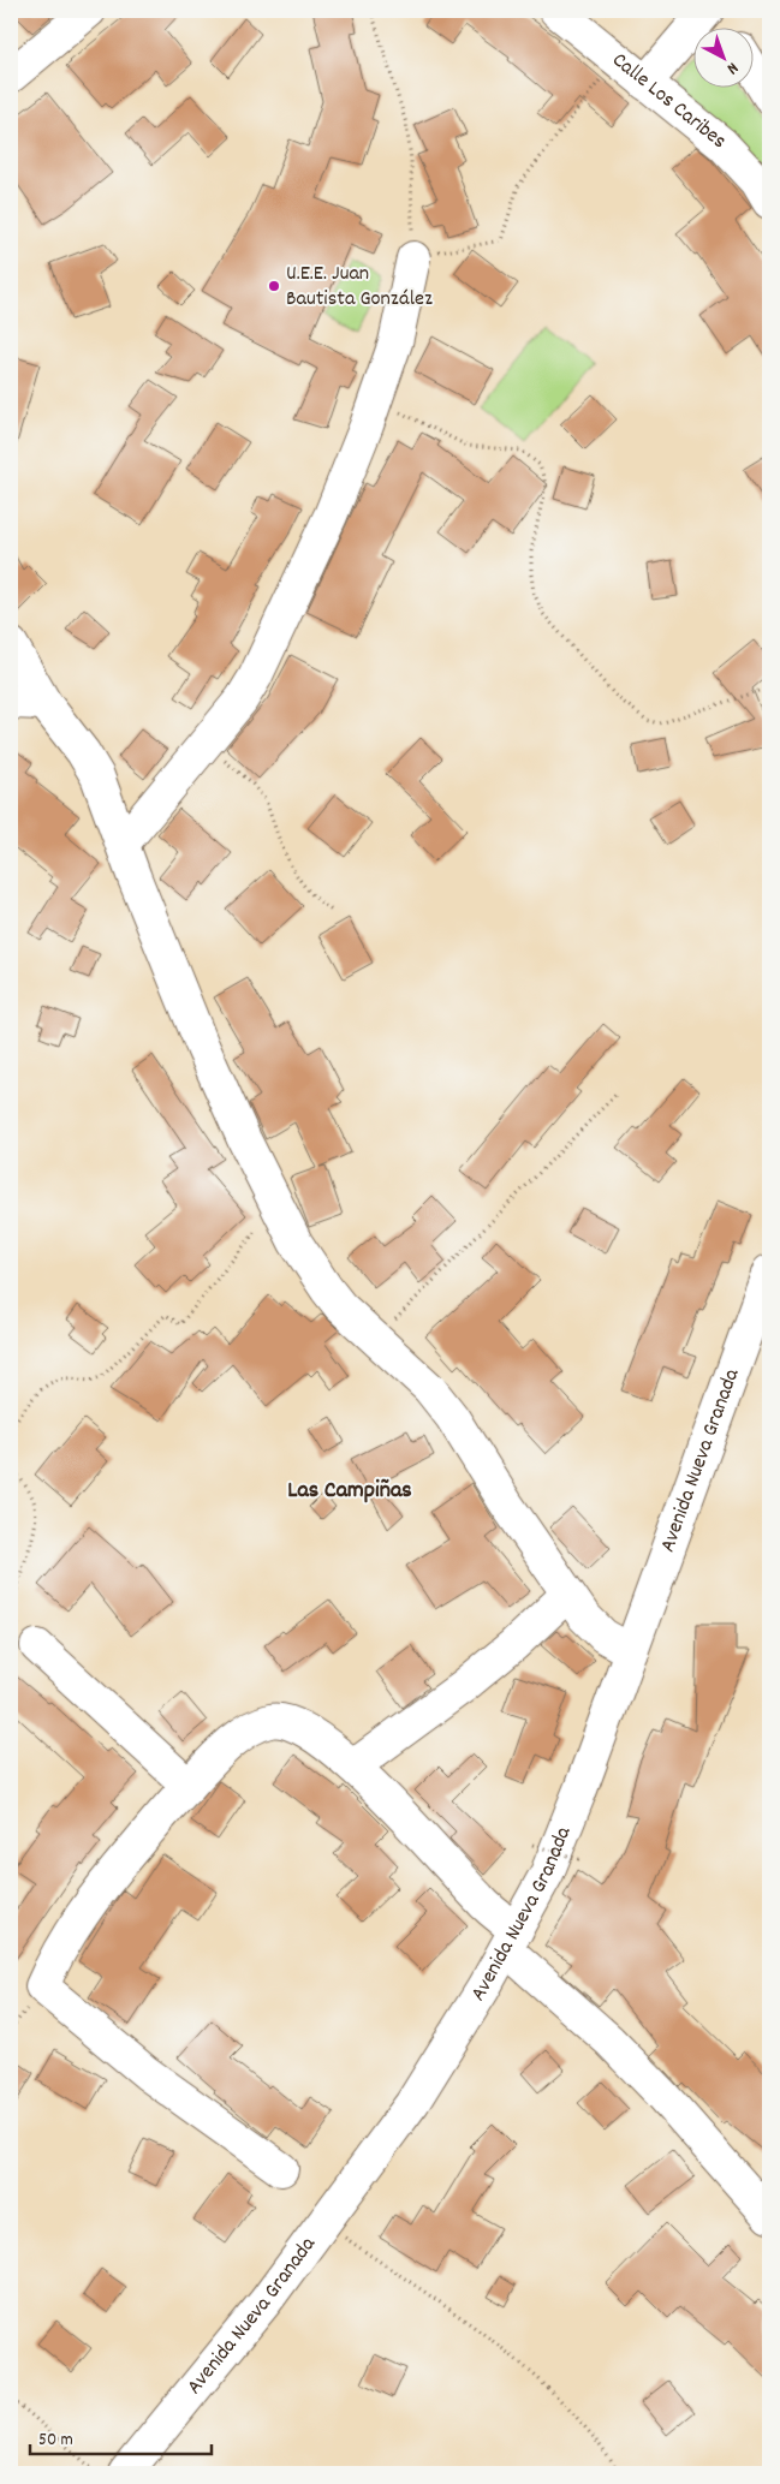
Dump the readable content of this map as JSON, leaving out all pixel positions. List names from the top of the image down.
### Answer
{
  "streets": {
    "street": ["Calle Los Caribes", "Avenida Nueva Granada"]
  },
  "districts": ["Las Campiñas"],
  "places": ["U.E.E. Juan Bautista González"],
  "scale_bar": "50 m",
  "north": "bottom right"
}
